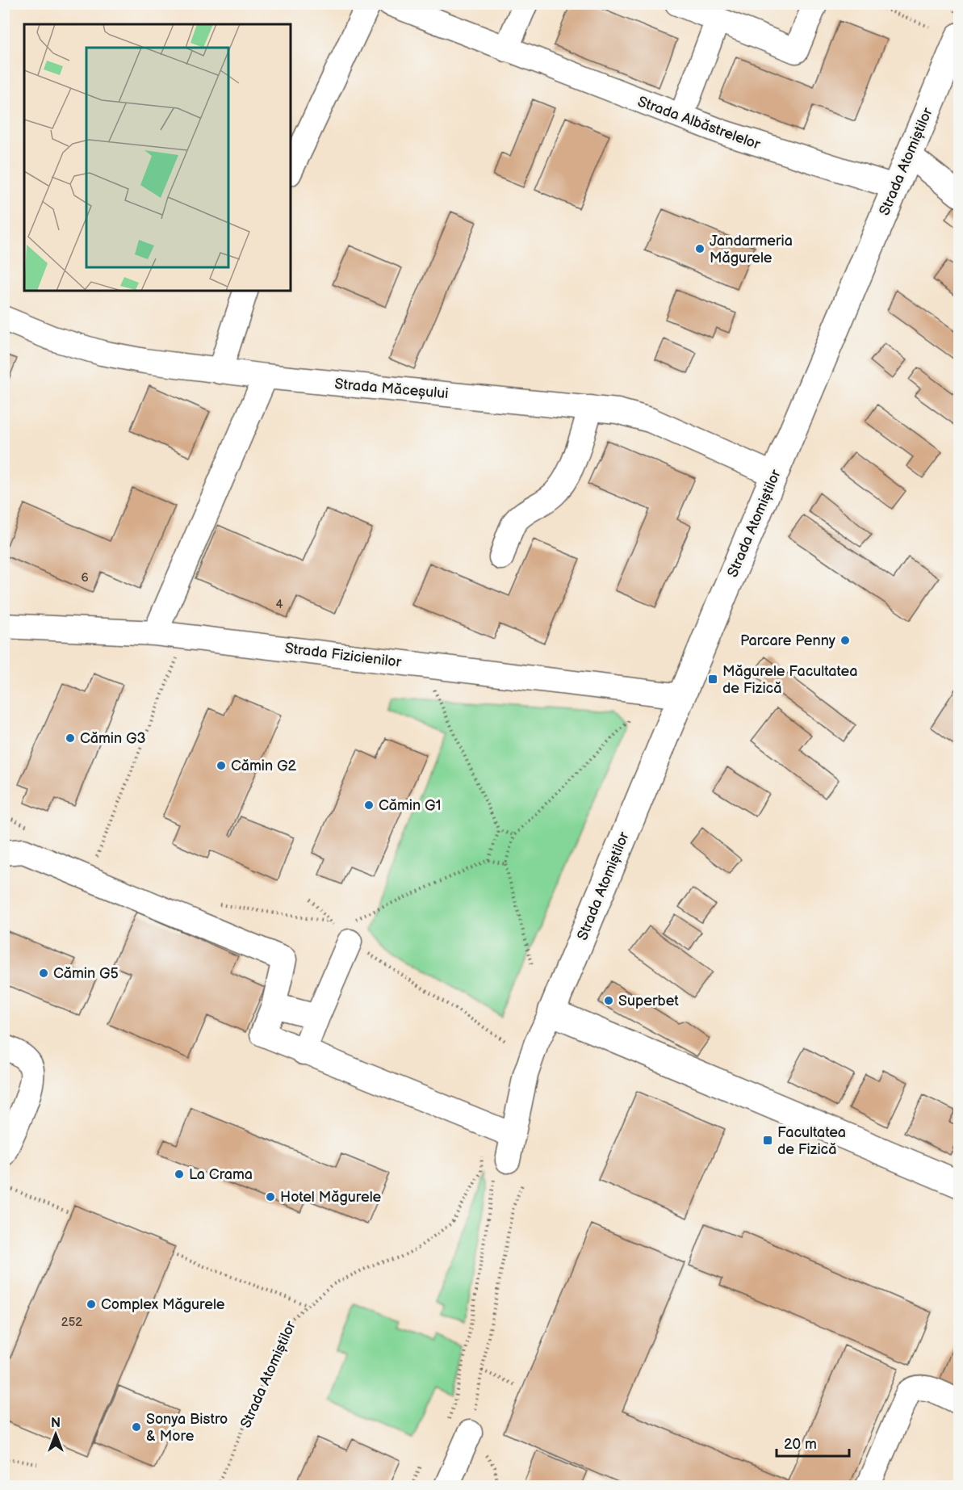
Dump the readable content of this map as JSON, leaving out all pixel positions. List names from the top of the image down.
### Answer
{
  "streets": {
    "main road": ["Strada Atomiștilor"],
    "street": ["Strada Albăstrelelor", "Strada Măceșului", "Strada Fizicienilor"]
  },
  "crossings": [
    ["Strada Albăstrelelor", "Strada Atomiștilor"],
    ["Strada Atomiștilor", "Strada Măceșului"],
    ["Strada Atomiștilor", "Strada Fizicienilor"]
  ],
  "places": {
    "other": [
      "Jandarmeria Măgurele",
      "Parcare Penny",
      "Cămin G3",
      "Cămin G2",
      "Cămin G1",
      "Cămin G5",
      "Superbet",
      "La Crama",
      "Hotel Măgurele",
      "Complex Măgurele",
      "Sonya Bistro & More"
    ],
    "transit": ["Măgurele Facultatea de Fizică", "Facultatea de Fizică"]
  },
  "house_numbers": ["6", "4", "252"],
  "scale_bar": "20 m",
  "north": "top"
}
